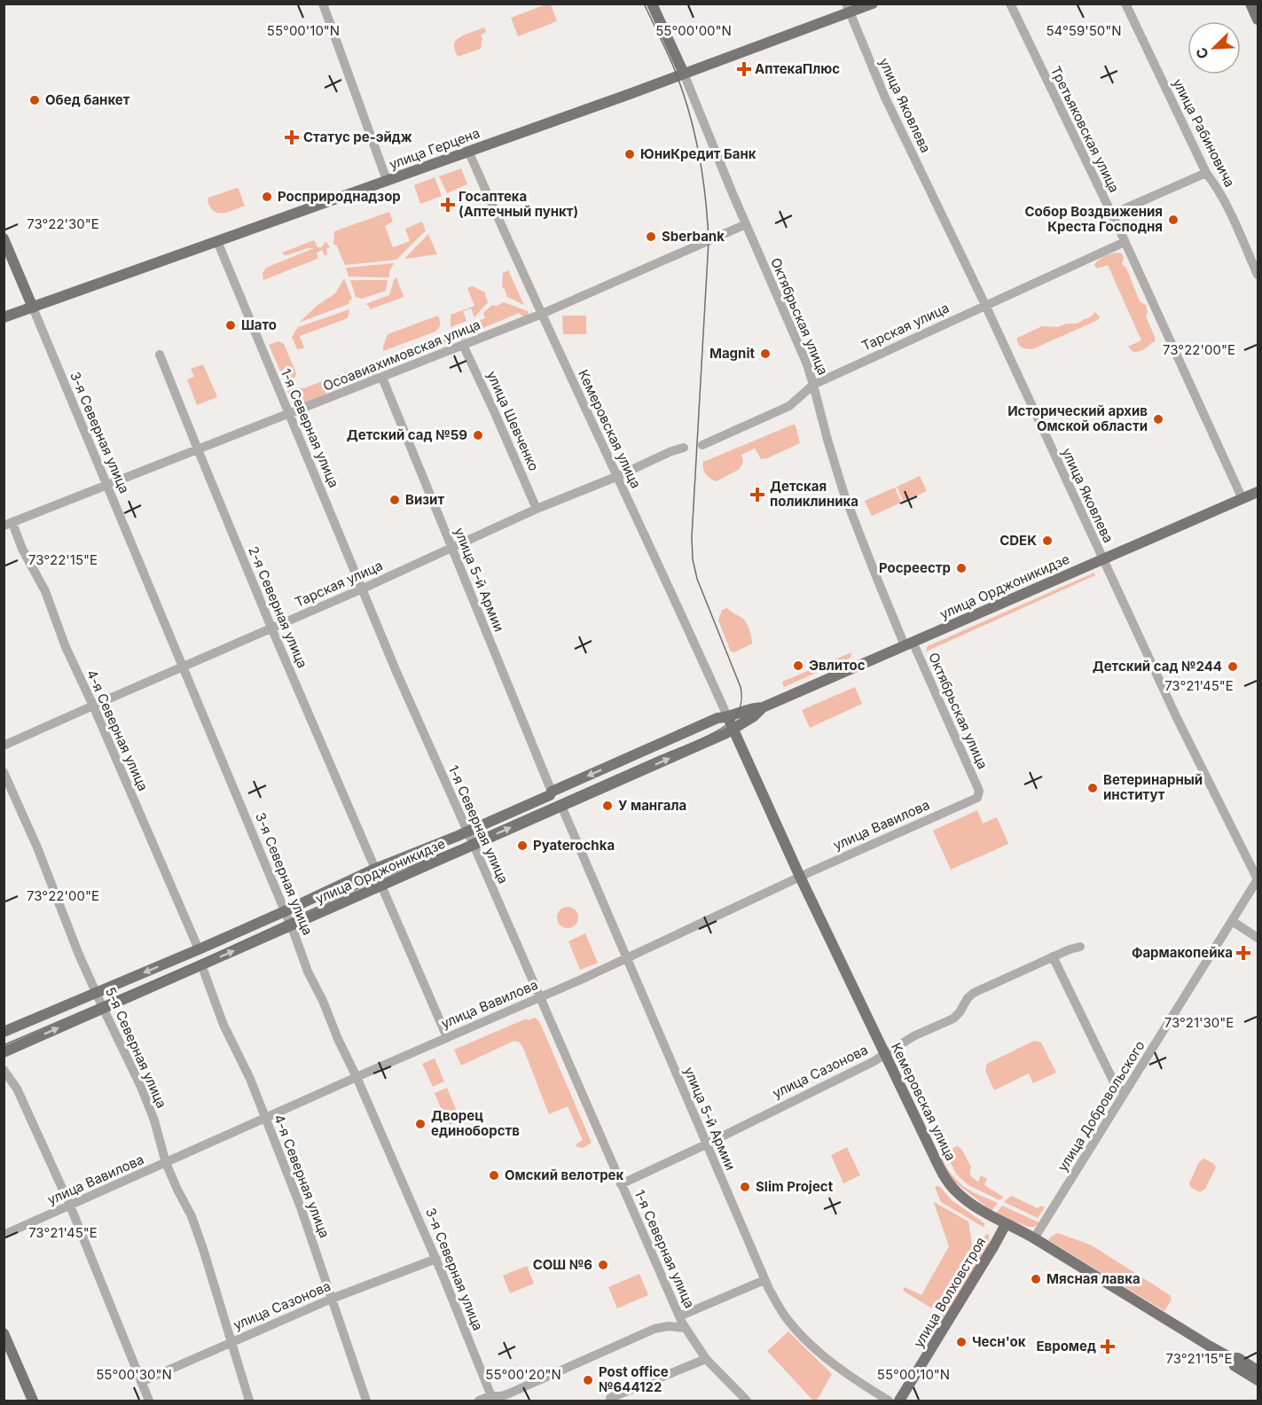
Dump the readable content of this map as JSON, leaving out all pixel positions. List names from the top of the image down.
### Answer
{
  "streets": {
    "main road": [
      "улица Герцена",
      "Октябрьская улица",
      "Кемеровская улица",
      "3-я Северная улица",
      "улица Орджоникидзе",
      "улица Волховстроя"
    ],
    "street": [
      "улица Яковлева",
      "Третьяковская улица",
      "улица Рабиновича",
      "Тарская улица",
      "Осоавиахимовская улица",
      "улица Шевченко",
      "1-я Северная улица",
      "улица 5-й Армии",
      "2-я Северная улица",
      "4-я Северная улица",
      "улица Вавилова",
      "5-я Северная улица",
      "улица Сазонова",
      "улица Добровольского"
    ]
  },
  "crossings": [
    ["улица Яковлева", "улица Герцена"],
    ["улица Яковлева", "Тарская улица"],
    ["улица Яковлева", "улица Орджоникидзе"],
    ["улица Яковлева", "улица Добровольского"],
    ["Третьяковская улица", "Тарская улица"],
    ["Третьяковская улица", "улица Орджоникидзе"],
    ["улица Герцена", "Октябрьская улица"],
    ["улица Герцена", "1-я Северная улица"],
    ["улица Герцена", "Кемеровская улица"],
    ["улица Герцена", "3-я Северная улица"],
    ["Октябрьская улица", "Тарская улица"],
    ["Октябрьская улица", "Осоавиахимовская улица"],
    ["Октябрьская улица", "улица Орджоникидзе"],
    ["Октябрьская улица", "улица Вавилова"],
    ["Тарская улица", "улица Шевченко"],
    ["Тарская улица", "1-я Северная улица"],
    ["Тарская улица", "Кемеровская улица"],
    ["Тарская улица", "3-я Северная улица"],
    ["Тарская улица", "улица 5-й Армии"],
    ["Тарская улица", "2-я Северная улица"],
    ["Тарская улица", "4-я Северная улица"],
    ["Осоавиахимовская улица", "улица Шевченко"],
    ["Осоавиахимовская улица", "1-я Северная улица"],
    ["Осоавиахимовская улица", "Кемеровская улица"],
    ["Осоавиахимовская улица", "3-я Северная улица"],
    ["Осоавиахимовская улица", "улица 5-й Армии"],
    ["Осоавиахимовская улица", "2-я Северная улица"],
    ["Осоавиахимовская улица", "4-я Северная улица"],
    ["1-я Северная улица", "улица Орджоникидзе"],
    ["1-я Северная улица", "улица Вавилова"],
    ["1-я Северная улица", "улица Сазонова"],
    ["Кемеровская улица", "улица Орджоникидзе"],
    ["Кемеровская улица", "улица Вавилова"],
    ["Кемеровская улица", "улица Сазонова"],
    ["Кемеровская улица", "улица Добровольского"],
    ["Кемеровская улица", "улица Волховстроя"],
    ["3-я Северная улица", "улица Орджоникидзе"],
    ["3-я Северная улица", "улица Вавилова"],
    ["3-я Северная улица", "улица Сазонова"],
    ["улица 5-й Армии", "улица Орджоникидзе"],
    ["улица 5-й Армии", "улица Вавилова"],
    ["улица 5-й Армии", "улица Сазонова"],
    ["улица Орджоникидзе", "2-я Северная улица"],
    ["улица Орджоникидзе", "4-я Северная улица"],
    ["улица Орджоникидзе", "5-я Северная улица"],
    ["4-я Северная улица", "улица Вавилова"],
    ["4-я Северная улица", "улица Сазонова"],
    ["улица Вавилова", "5-я Северная улица"],
    ["5-я Северная улица", "улица Сазонова"]
  ],
  "places": {
    "health": [
      "АптекаПлюс",
      "Статус ре-эйдж",
      "Госаптека (Аптечный пункт)",
      "Детская поликлиника",
      "Фармакопейка",
      "Евромед"
    ],
    "other": [
      "Обед банкет",
      "ЮниКредит Банк",
      "Росприроднадзор",
      "Собор Воздвижения Креста Господня",
      "Sberbank",
      "Шато",
      "Magnit",
      "Исторический архив Омской области",
      "Детский сад №59",
      "Визит",
      "CDEK",
      "Росреестр",
      "Эвлитос",
      "Детский сад №244",
      "Ветеринарный институт",
      "У мангала",
      "Pyaterochka",
      "Дворец единоборств",
      "Омский велотрек",
      "Slim Project",
      "СОШ №6",
      "Мясная лавка",
      "Чесн'ок",
      "Post office №644122"
    ]
  },
  "north": "bottom left",
  "coordinates": [
    "55°00'10\"N",
    "55°00'00\"N",
    "54°59'50\"N",
    "73°22'30\"E",
    "73°22'00\"E",
    "73°22'15\"E",
    "73°21'45\"E",
    "73°21'30\"E",
    "73°21'15\"E",
    "55°00'30\"N",
    "55°00'20\"N"
  ]
}
